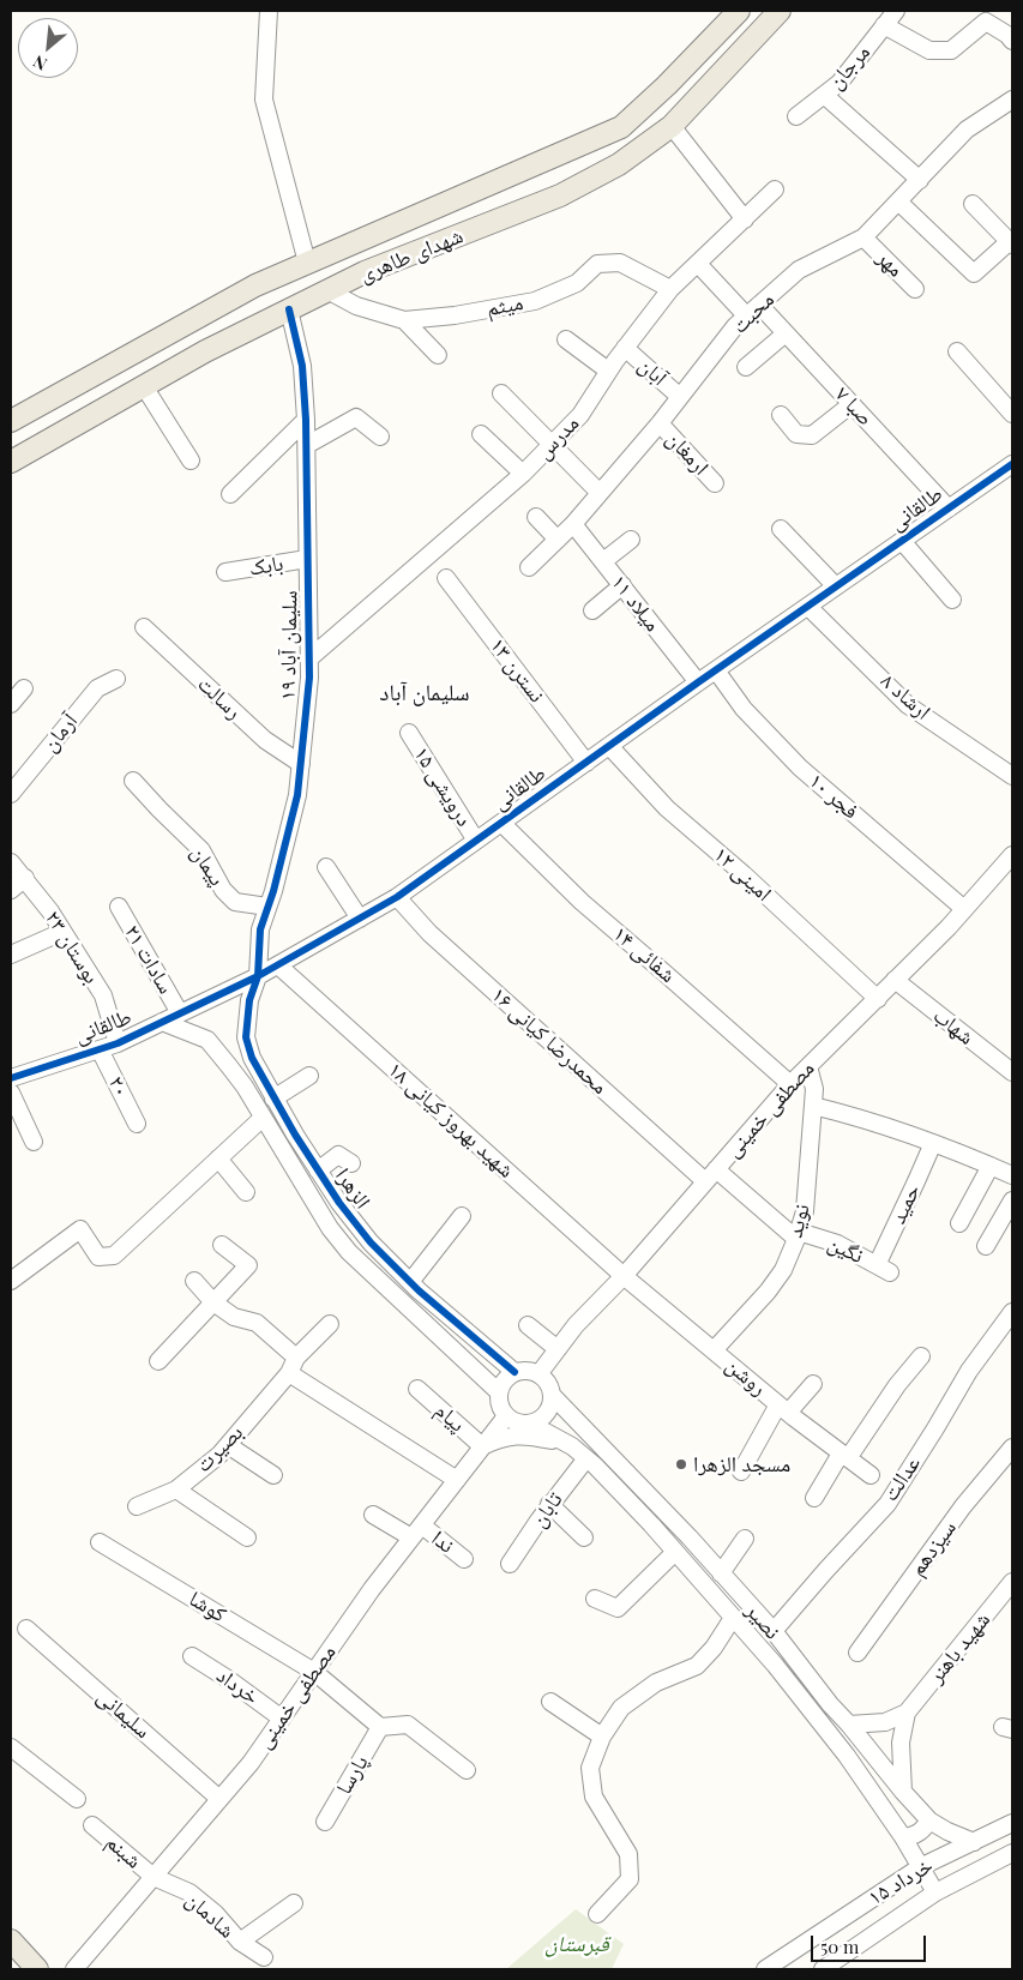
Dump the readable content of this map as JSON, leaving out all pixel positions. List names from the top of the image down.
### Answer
{
  "streets": {
    "main road": ["شهدای طاهری"],
    "street": [
      "مرجان",
      "مهر",
      "میثم",
      "محبت",
      "آبان",
      "صبا ۷",
      "مدرس",
      "ارمغان",
      "طالقانی",
      "بابک",
      "میلاد ۱۱",
      "سلیمان آباد ۱۹",
      "نسترن ۱۳",
      "ارشاد ۸",
      "رسالت",
      "آرمان",
      "درویشی ۱۵",
      "فجر ۱۰",
      "پیمان",
      "امینی ۱۲",
      "بوستان ۲۳",
      "شفائی ۱۴",
      "سادات ۲۱",
      "شهاب",
      "محمدرضا کیانی ۱۶",
      "۲۰",
      "مصطفی خمینی",
      "شهید بهروز کیانی ۱۸",
      "الزهرا",
      "حمید",
      "نوید",
      "نگین",
      "روشن",
      "پیام",
      "بصیرت",
      "عدالت",
      "تابان",
      "ندا",
      "سیزدهم",
      "کوشا",
      "نصیر",
      "شهید باهنر",
      "خرداد",
      "سلیمانی",
      "پارسا",
      "شبنم",
      "۱۵ خرداد",
      "شادمان"
    ]
  },
  "crossings": [
    ["شهدای طاهری", "میثم"],
    ["شهدای طاهری", "سلیمان آباد ۱۹"],
    ["مهر", "محبت"],
    ["میثم", "مدرس"],
    ["محبت", "آبان"],
    ["محبت", "صبا ۷"],
    ["محبت", "ارمغان"],
    ["محبت", "میلاد ۱۱"],
    ["آبان", "مدرس"],
    ["صبا ۷", "طالقانی"],
    ["مدرس", "سلیمان آباد ۱۹"],
    ["طالقانی", "میلاد ۱۱"],
    ["طالقانی", "سلیمان آباد ۱۹"],
    ["طالقانی", "نسترن ۱۳"],
    ["طالقانی", "ارشاد ۸"],
    ["طالقانی", "درویشی ۱۵"],
    ["طالقانی", "فجر ۱۰"],
    ["طالقانی", "امینی ۱۲"],
    ["طالقانی", "بوستان ۲۳"],
    ["طالقانی", "شفائی ۱۴"],
    ["طالقانی", "سادات ۲۱"],
    ["طالقانی", "محمدرضا کیانی ۱۶"],
    ["طالقانی", "۲۰"],
    ["طالقانی", "شهید بهروز کیانی ۱۸"],
    ["طالقانی", "الزهرا"],
    ["بابک", "سلیمان آباد ۱۹"],
    ["سلیمان آباد ۱۹", "رسالت"],
    ["سلیمان آباد ۱۹", "پیمان"],
    ["سلیمان آباد ۱۹", "الزهرا"],
    ["فجر ۱۰", "مصطفی خمینی"],
    ["امینی ۱۲", "مصطفی خمینی"],
    ["شفائی ۱۴", "مصطفی خمینی"],
    ["شهاب", "مصطفی خمینی"],
    ["محمدرضا کیانی ۱۶", "مصطفی خمینی"],
    ["محمدرضا کیانی ۱۶", "نوید"],
    ["محمدرضا کیانی ۱۶", "نگین"],
    ["مصطفی خمینی", "شهید بهروز کیانی ۱۸"],
    ["مصطفی خمینی", "الزهرا"],
    ["مصطفی خمینی", "نوید"],
    ["مصطفی خمینی", "روشن"],
    ["مصطفی خمینی", "پیام"],
    ["مصطفی خمینی", "ندا"],
    ["مصطفی خمینی", "کوشا"],
    ["مصطفی خمینی", "نصیر"],
    ["مصطفی خمینی", "خرداد"],
    ["مصطفی خمینی", "سلیمانی"],
    ["مصطفی خمینی", "شبنم"],
    ["مصطفی خمینی", "شادمان"],
    ["شهید بهروز کیانی ۱۸", "روشن"],
    ["الزهرا", "نصیر"],
    ["حمید", "نگین"],
    ["نوید", "نگین"],
    ["نوید", "روشن"],
    ["عدالت", "نصیر"],
    ["نصیر", "۱۵ خرداد"],
    ["شبنم", "شادمان"]
  ],
  "districts": ["سلیمان آباد"],
  "parks": ["قبرستان"],
  "places": ["مسجد الزهرا"],
  "scale_bar": "50 m",
  "north": "bottom left"
}
